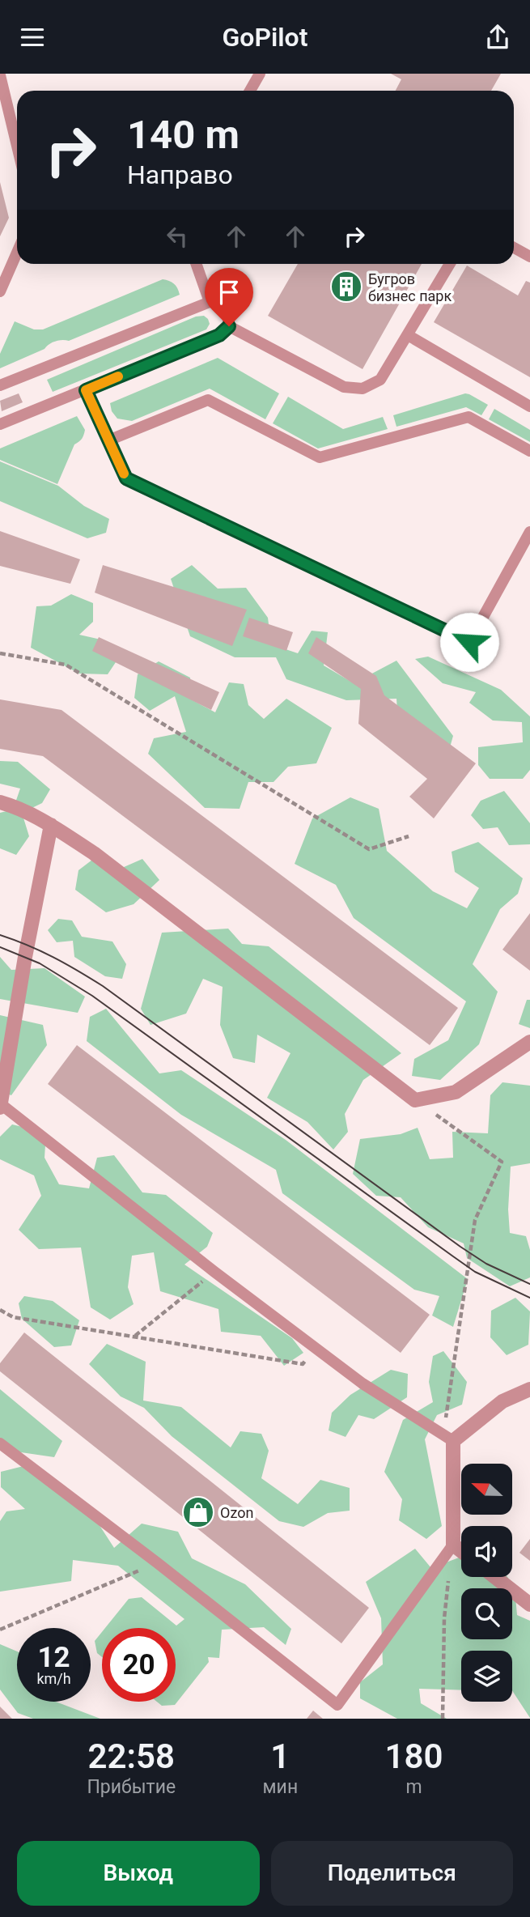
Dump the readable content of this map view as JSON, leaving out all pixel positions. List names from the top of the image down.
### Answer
{
  "places": {
    "building": ["Бугров бизнес парк"],
    "shop": ["Ozon"]
  },
  "north": "left",
  "page": {
    "header": "GoPilot",
    "turn": ["140 m", "Направо"],
    "speed": "12 km/h",
    "limit": "20",
    "eta": [
      "22:58",
      "Прибытие",
      "1",
      "мин",
      "180",
      "m"
    ],
    "buttons": ["Выход", "Поделиться"]
  }
}
